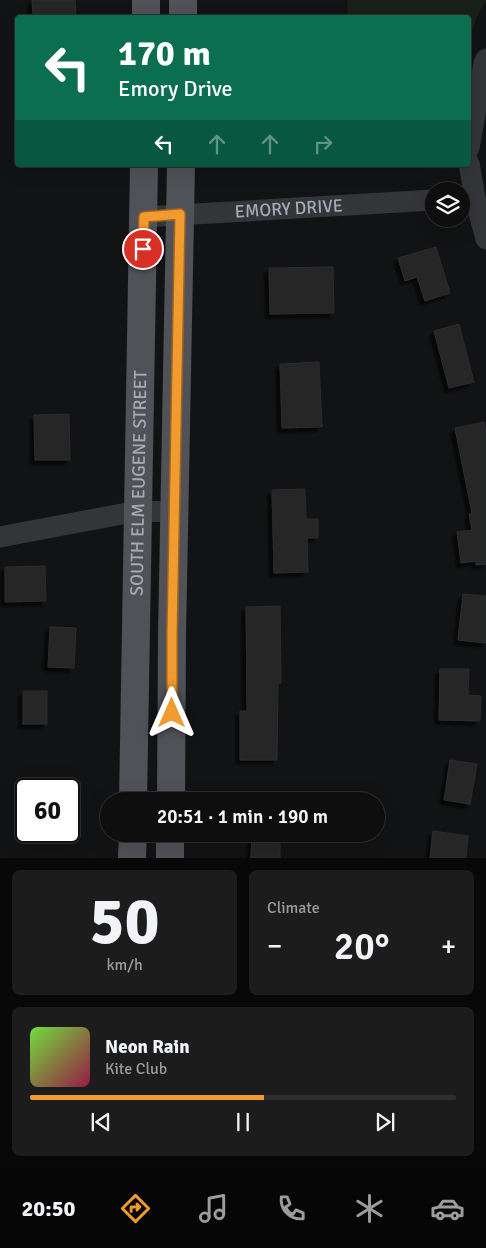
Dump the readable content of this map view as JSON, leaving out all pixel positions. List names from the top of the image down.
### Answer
{
  "streets": {
    "main road": ["SOUTH ELM EUGENE STREET"],
    "street": ["EMORY DRIVE"]
  },
  "crossings": [
    ["EMORY DRIVE", "SOUTH ELM EUGENE STREET"]
  ],
  "page": {
    "turn": ["170 m", "Emory Drive"],
    "limit": "60",
    "trip": "20:51 · 1 min · 190 m",
    "tile": [
      ["50", "km/h"],
      "Climate"
    ],
    "heat": ["−", "20°", "+"],
    "song": ["Neon Rain", "Kite Club"],
    "tabs": "20:50"
  }
}
